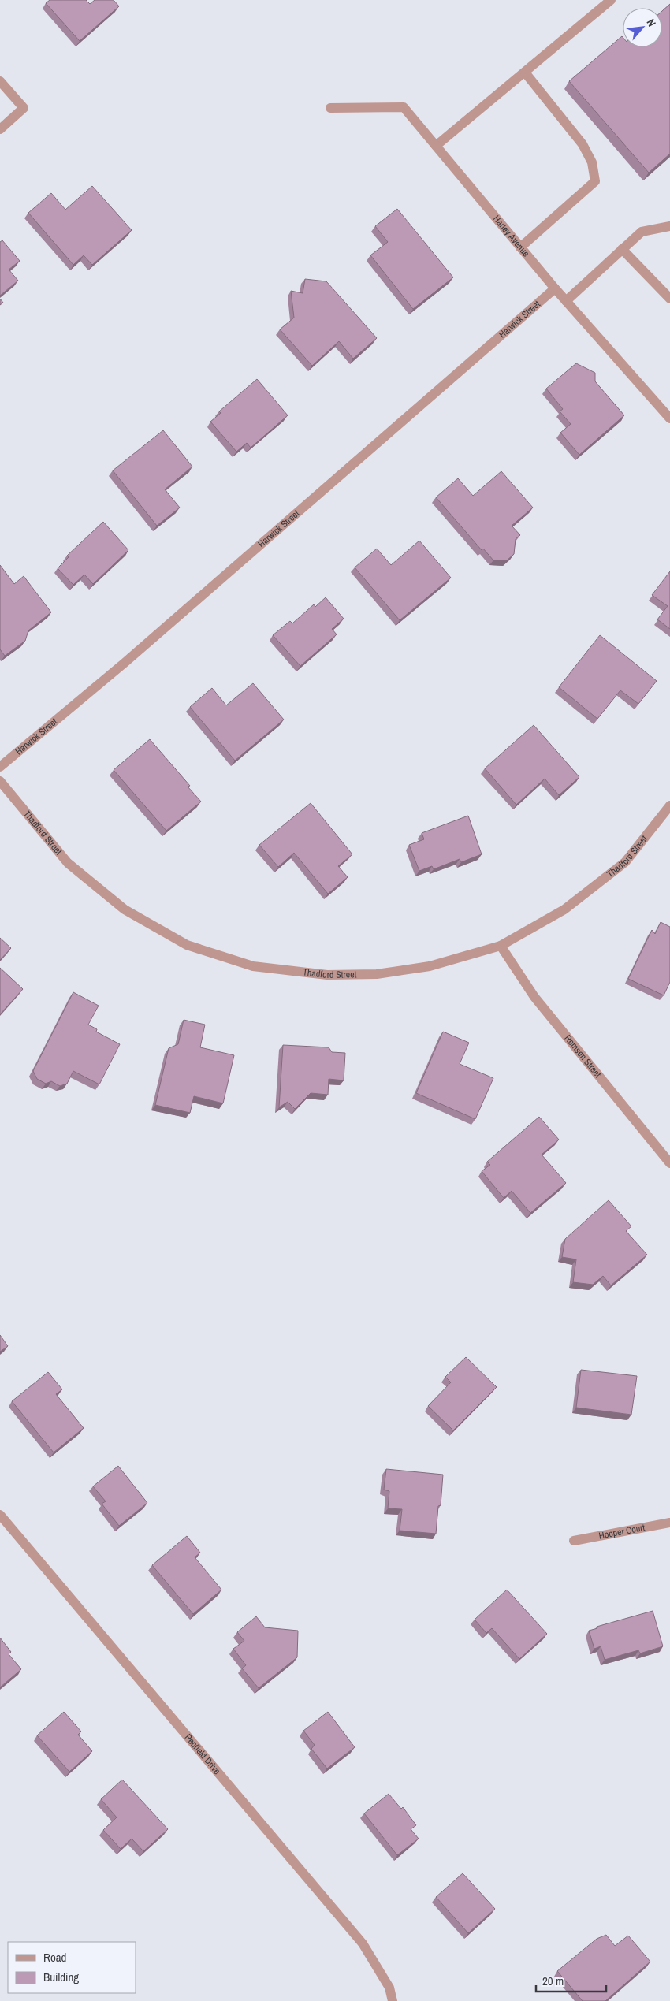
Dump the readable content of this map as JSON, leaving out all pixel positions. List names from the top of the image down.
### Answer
{
  "streets": {
    "street": [
      "Harley Avenue",
      "Harwick Street",
      "Thadford Street",
      "Remsen Street",
      "Hooper Court",
      "Penfield Drive"
    ]
  },
  "crossings": [
    ["Harley Avenue", "Harwick Street"],
    ["Thadford Street", "Remsen Street"]
  ],
  "legend": ["Road", "Building"],
  "scale_bar": "20 m",
  "north": "top right"
}
